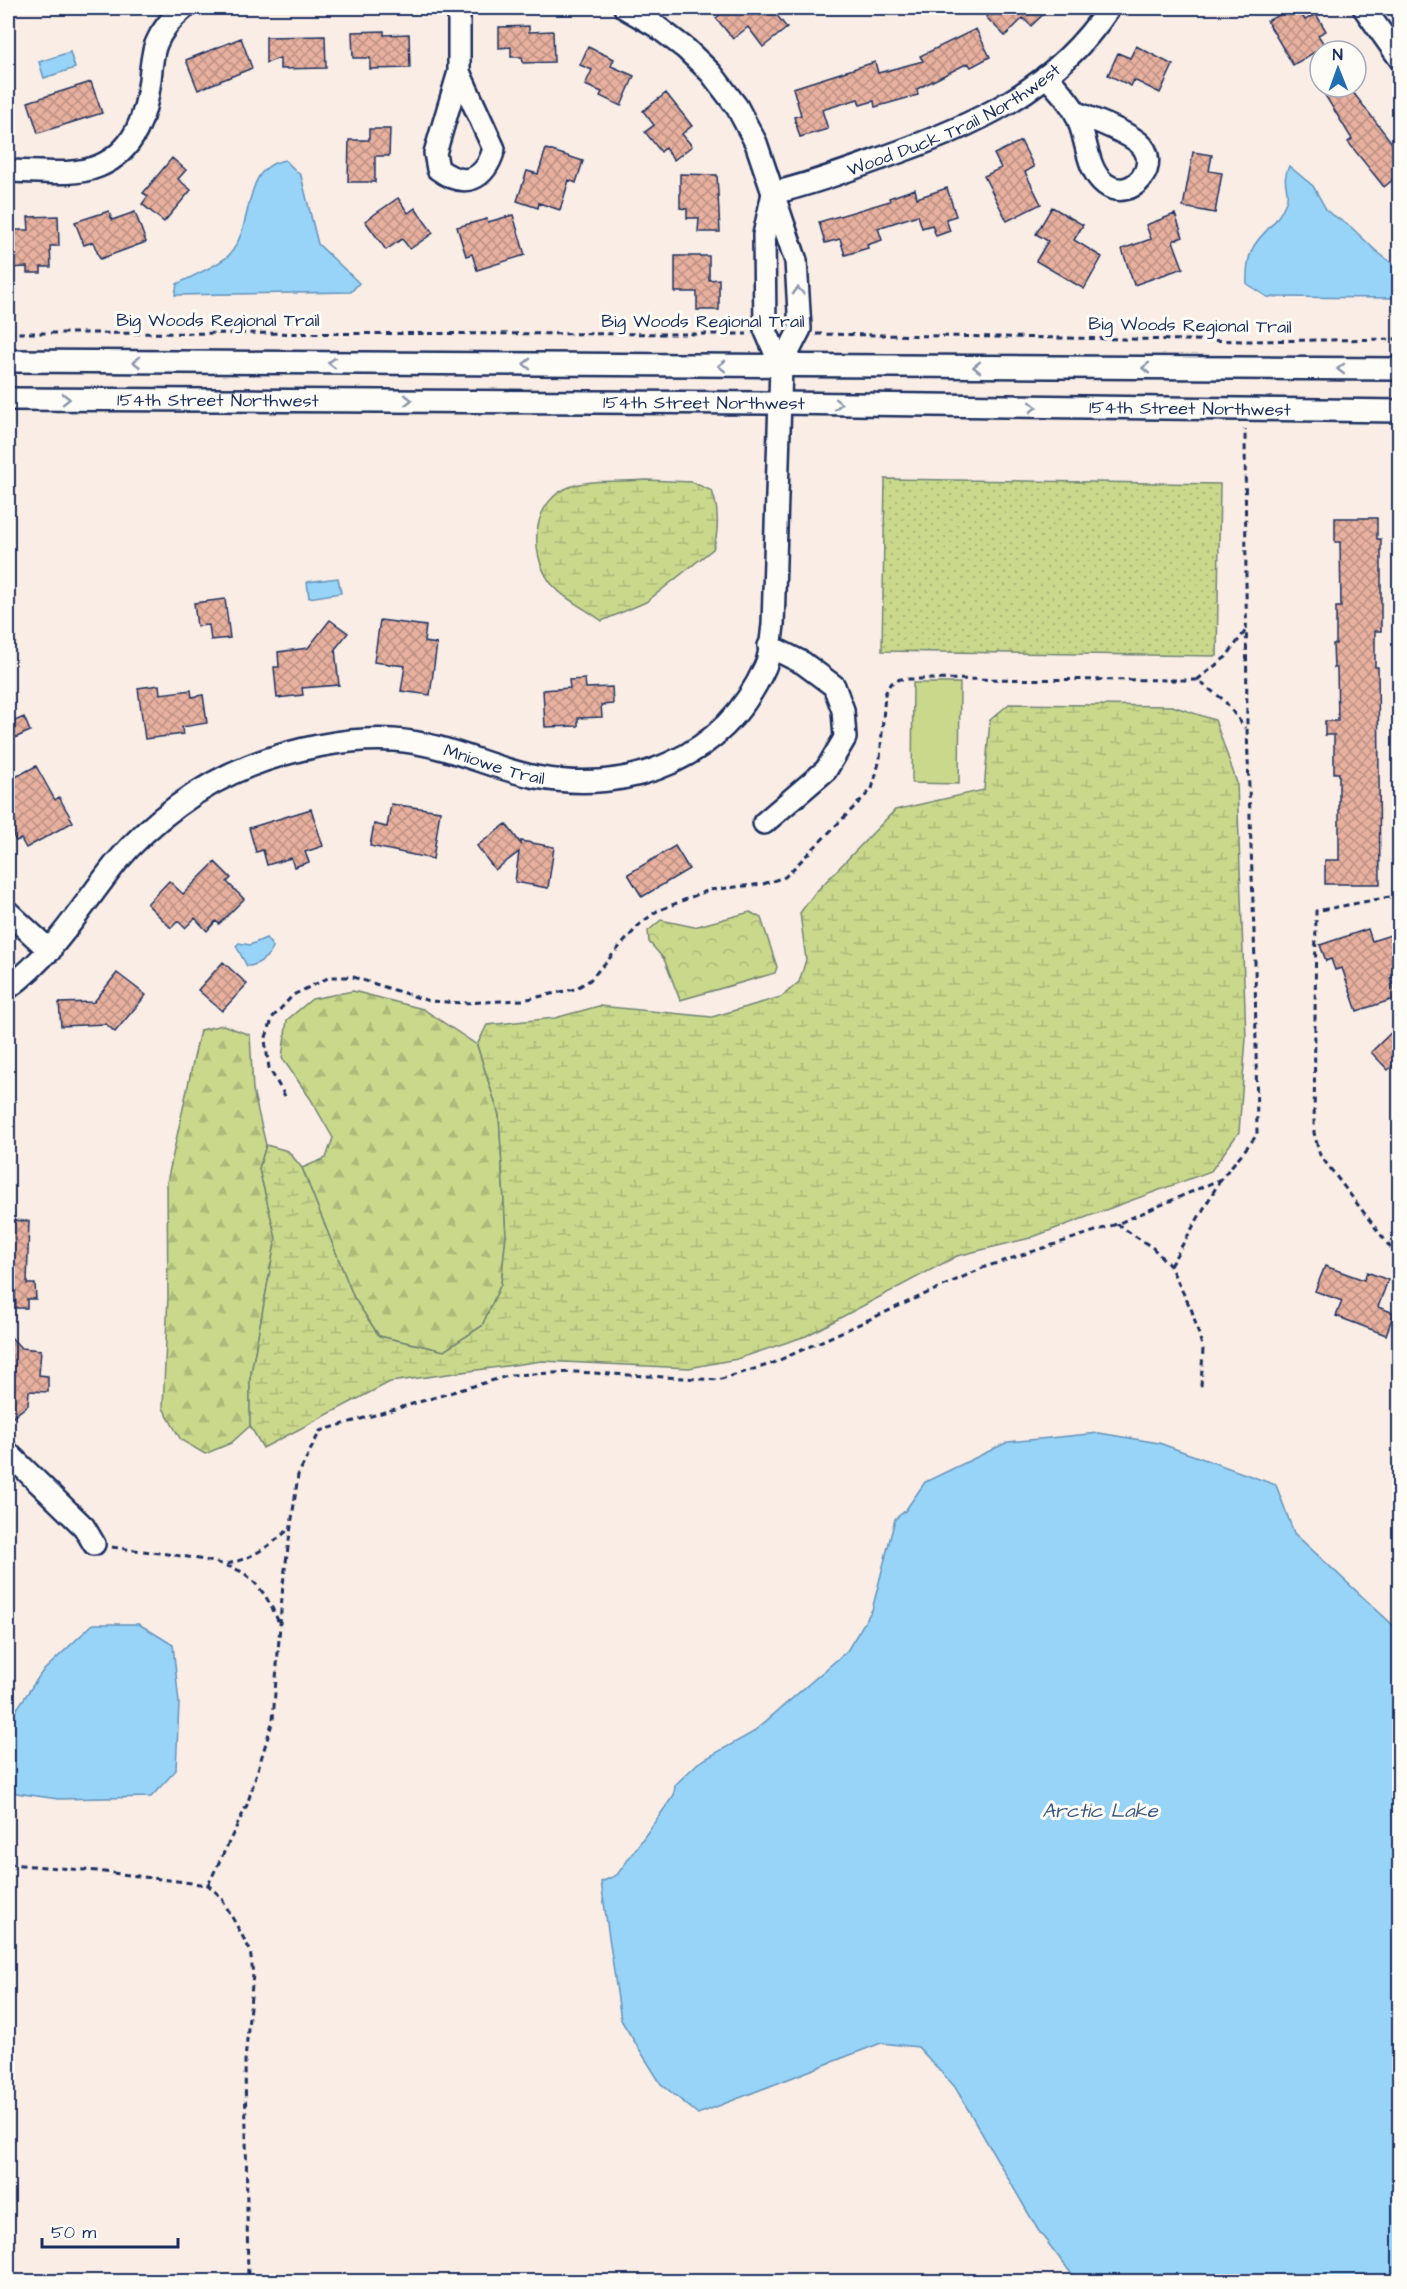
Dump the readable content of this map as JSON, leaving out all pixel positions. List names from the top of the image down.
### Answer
{
  "streets": {
    "street": ["Wood Duck Trail Northwest", "154th Street Northwest", "Mniowe Trail"],
    "path": ["Big Woods Regional Trail"]
  },
  "crossings": [
    ["154th Street Northwest", "Mniowe Trail"]
  ],
  "water": ["Arctic Lake"],
  "scale_bar": "50 m",
  "north": "top"
}
